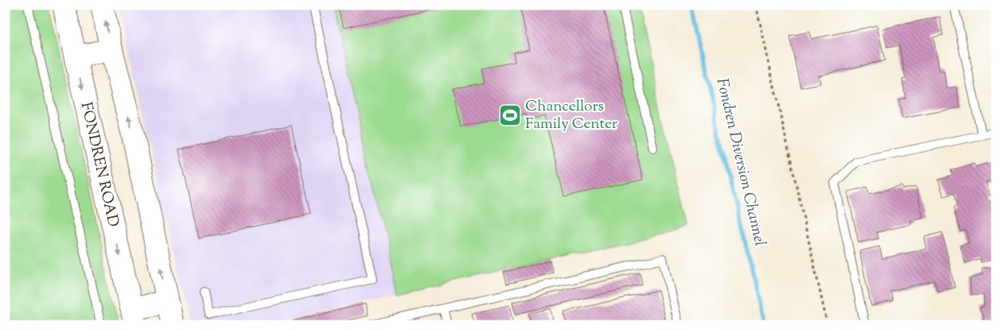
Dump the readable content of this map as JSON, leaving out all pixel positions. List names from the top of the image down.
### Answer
{
  "streets": {
    "main road": ["FONDREN ROAD"]
  },
  "water": ["Fondren Diversion Channel"],
  "places": {
    "sports": ["Chancellors Family Center"]
  }
}
